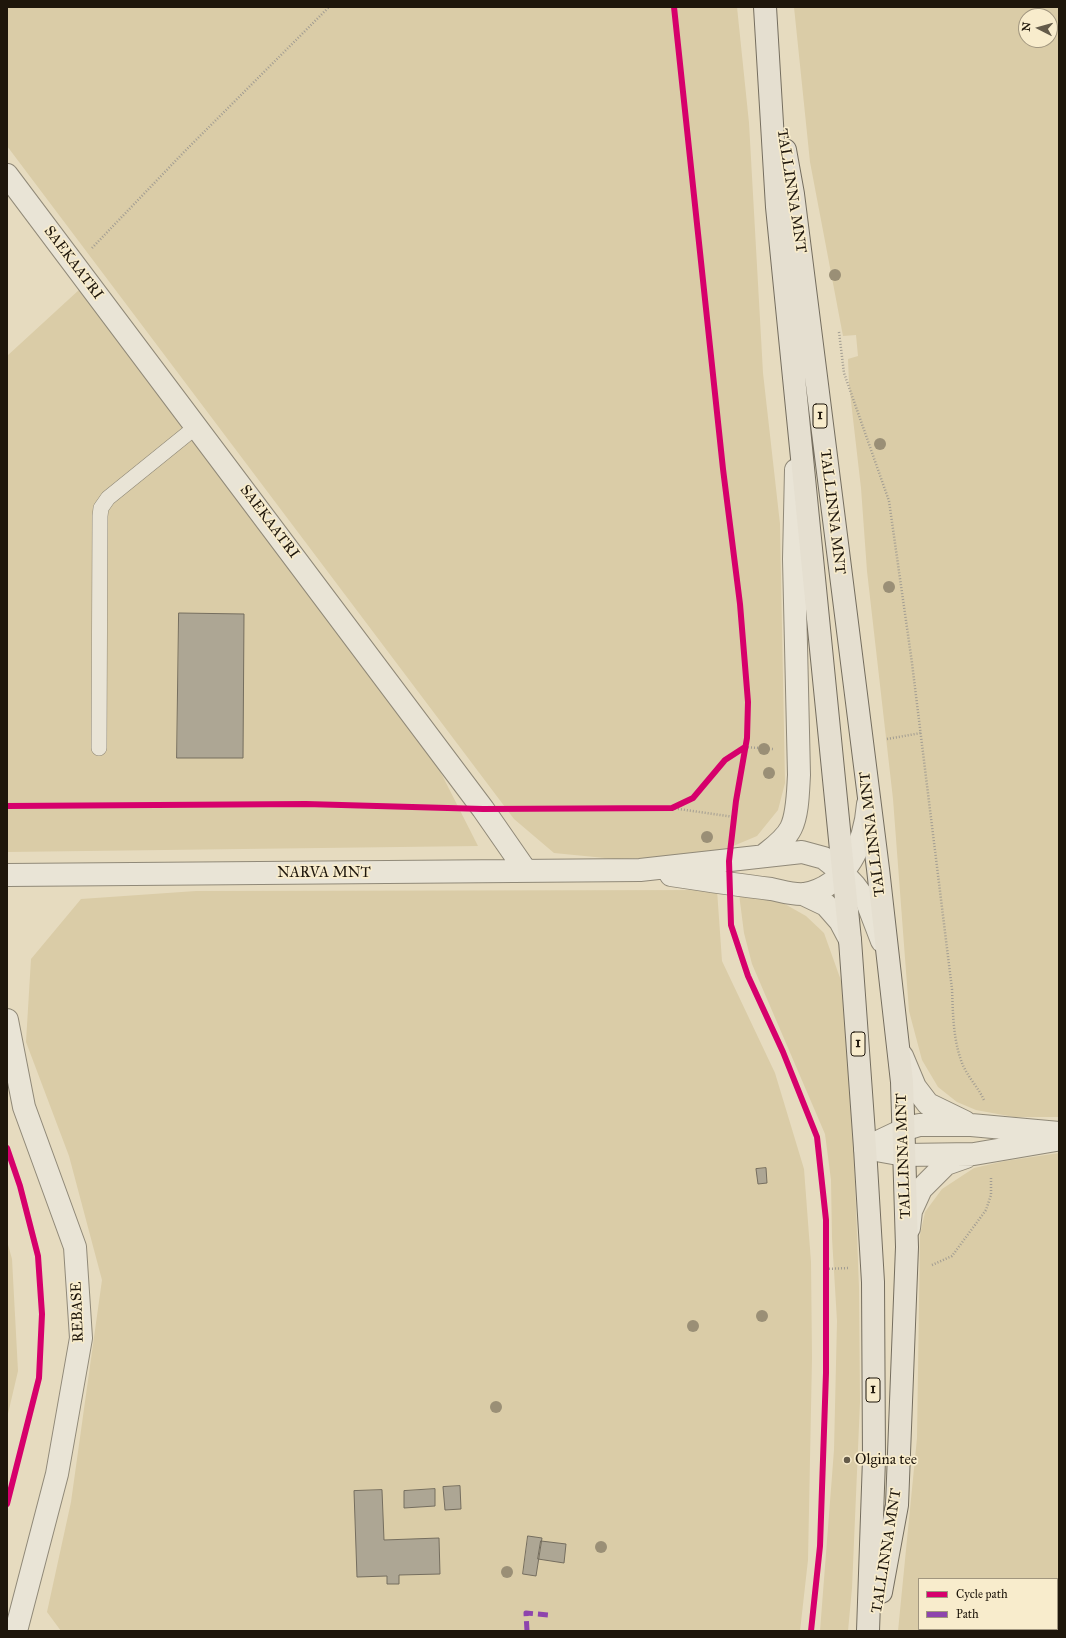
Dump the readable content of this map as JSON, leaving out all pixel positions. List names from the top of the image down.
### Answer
{
  "streets": {
    "highway": ["TALLINNA MNT", "1"],
    "street": ["SAEKAATRI", "NARVA MNT", "REBASE"]
  },
  "crossings": [
    ["TALLINNA MNT", "NARVA MNT"],
    ["SAEKAATRI", "NARVA MNT"]
  ],
  "places": ["Olgina tee"],
  "legend": ["Cycle path", "Path"],
  "north": "left"
}
